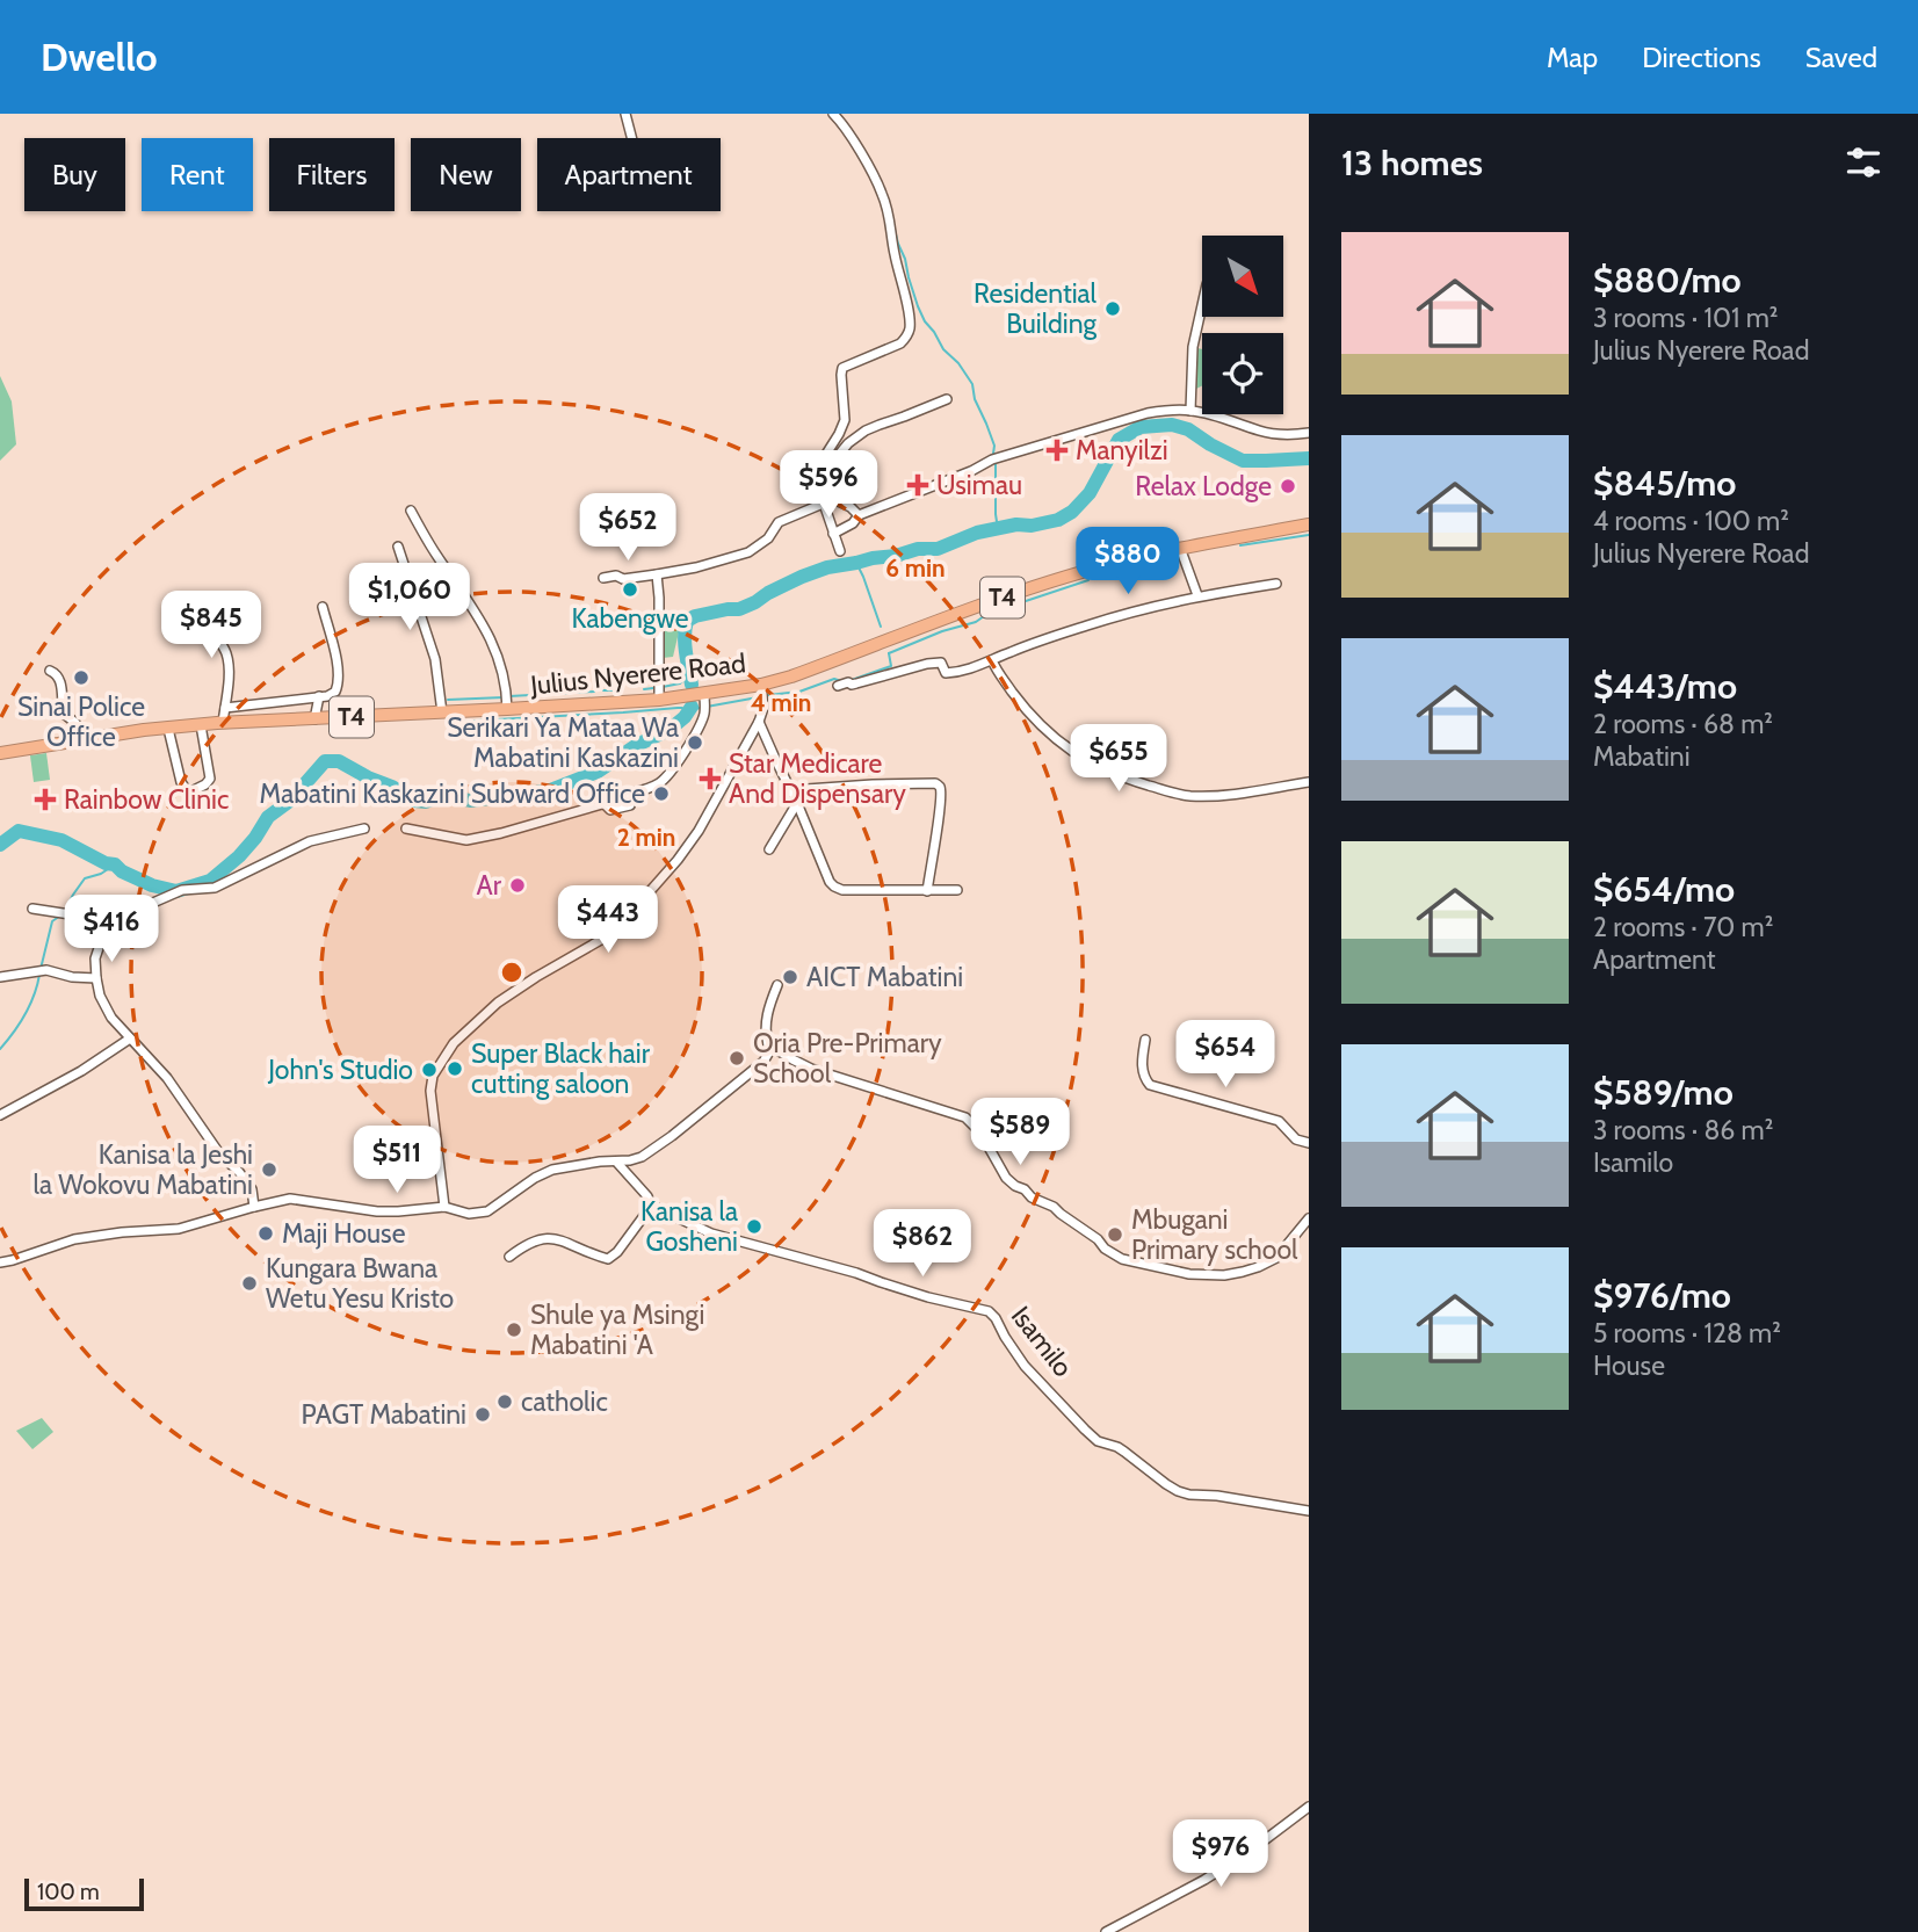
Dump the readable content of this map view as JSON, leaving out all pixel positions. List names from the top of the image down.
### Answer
{
  "streets": {
    "highway": ["T4", "Julius Nyerere Road"],
    "street": ["Isamilo"]
  },
  "places": {
    "other": [
      "Residential Building",
      "Relax Lodge",
      "Kabengwe",
      "Sinai Police Office",
      "Serikari Ya Mataa Wa Mabatini Kaskazini",
      "Mabatini Kaskazini Subward Office",
      "Ar",
      "AICT Mabatini",
      "Oria Pre-Primary School",
      "Super Black hair cutting saloon",
      "John's Studio",
      "Kanisa la Jeshi la Wokovu Mabatini",
      "Kanisa la Gosheni",
      "Maji House",
      "Mbugani Primary school",
      "Kungara Bwana Wetu Yesu Kristo",
      "Shule ya Msingi Mabatini 'A",
      "catholic",
      "PAGT Mabatini"
    ],
    "health": [
      "Manyilzi",
      "Usimau",
      "Star Medicare And Dispensary",
      "Rainbow Clinic"
    ]
  },
  "scale_bar": "100 m",
  "north": "bottom right",
  "page": {
    "header": "Dwello",
    "nav": ["Map", "Directions", "Saved"],
    "heading": "13 homes",
    "chip": [
      "Buy",
      "Rent",
      "Filters",
      "New",
      "Apartment"
    ],
    "list": [
      {
        "name": "$880/mo",
        "note": "3 rooms · 101 m² · Julius Nyerere Road"
      },
      {
        "name": "$845/mo",
        "note": "4 rooms · 100 m² · Julius Nyerere Road"
      },
      {
        "name": "$443/mo",
        "note": "2 rooms · 68 m² · Mabatini"
      },
      {
        "name": "$654/mo",
        "note": "2 rooms · 70 m² · Apartment"
      },
      {
        "name": "$589/mo",
        "note": "3 rooms · 86 m² · Isamilo"
      },
      {
        "name": "$976/mo",
        "note": "5 rooms · 128 m² · House"
      }
    ],
    "price": [
      "$596",
      "$652",
      "$880",
      "$1,060",
      "$845",
      "$655",
      "$443",
      "$416",
      "$654",
      "$589",
      "$511",
      "$862",
      "$976"
    ],
    "scale": "100 m"
  },
  "rings": ["6 min", "4 min", "2 min"]
}
